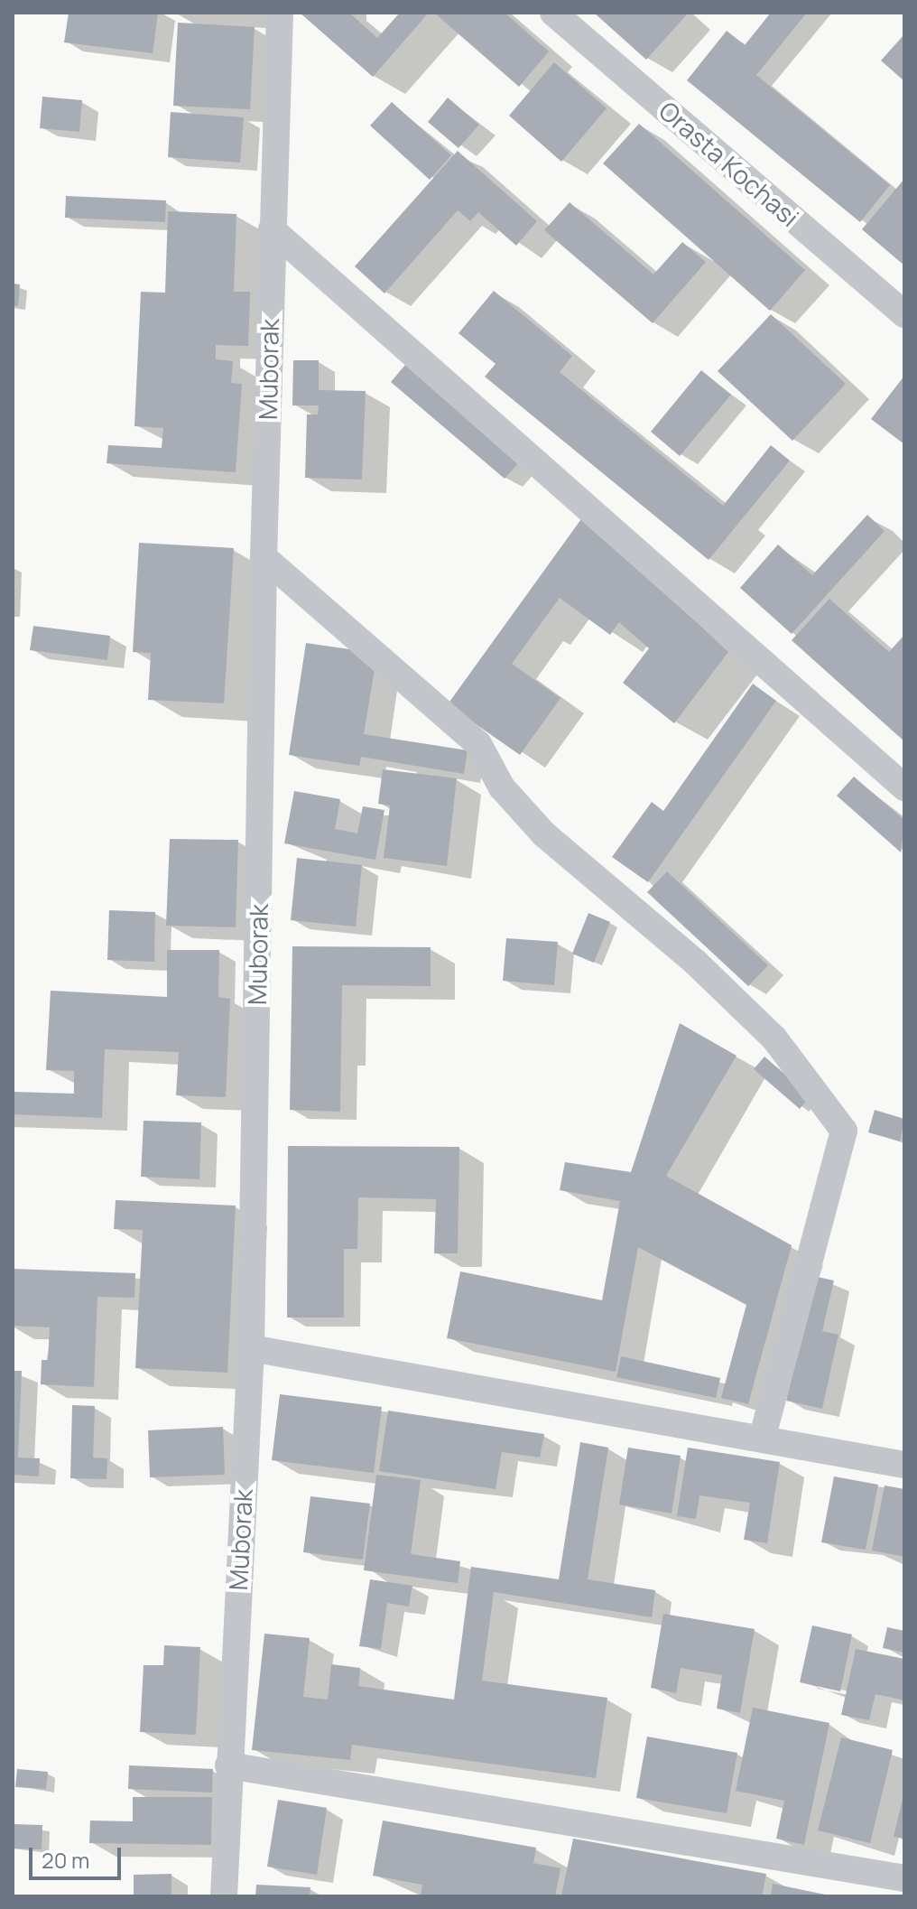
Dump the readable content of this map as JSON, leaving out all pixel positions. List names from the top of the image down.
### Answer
{
  "streets": {
    "street": ["Orasta Kochasi", "Muborak"]
  },
  "scale_bar": "20 m"
}
